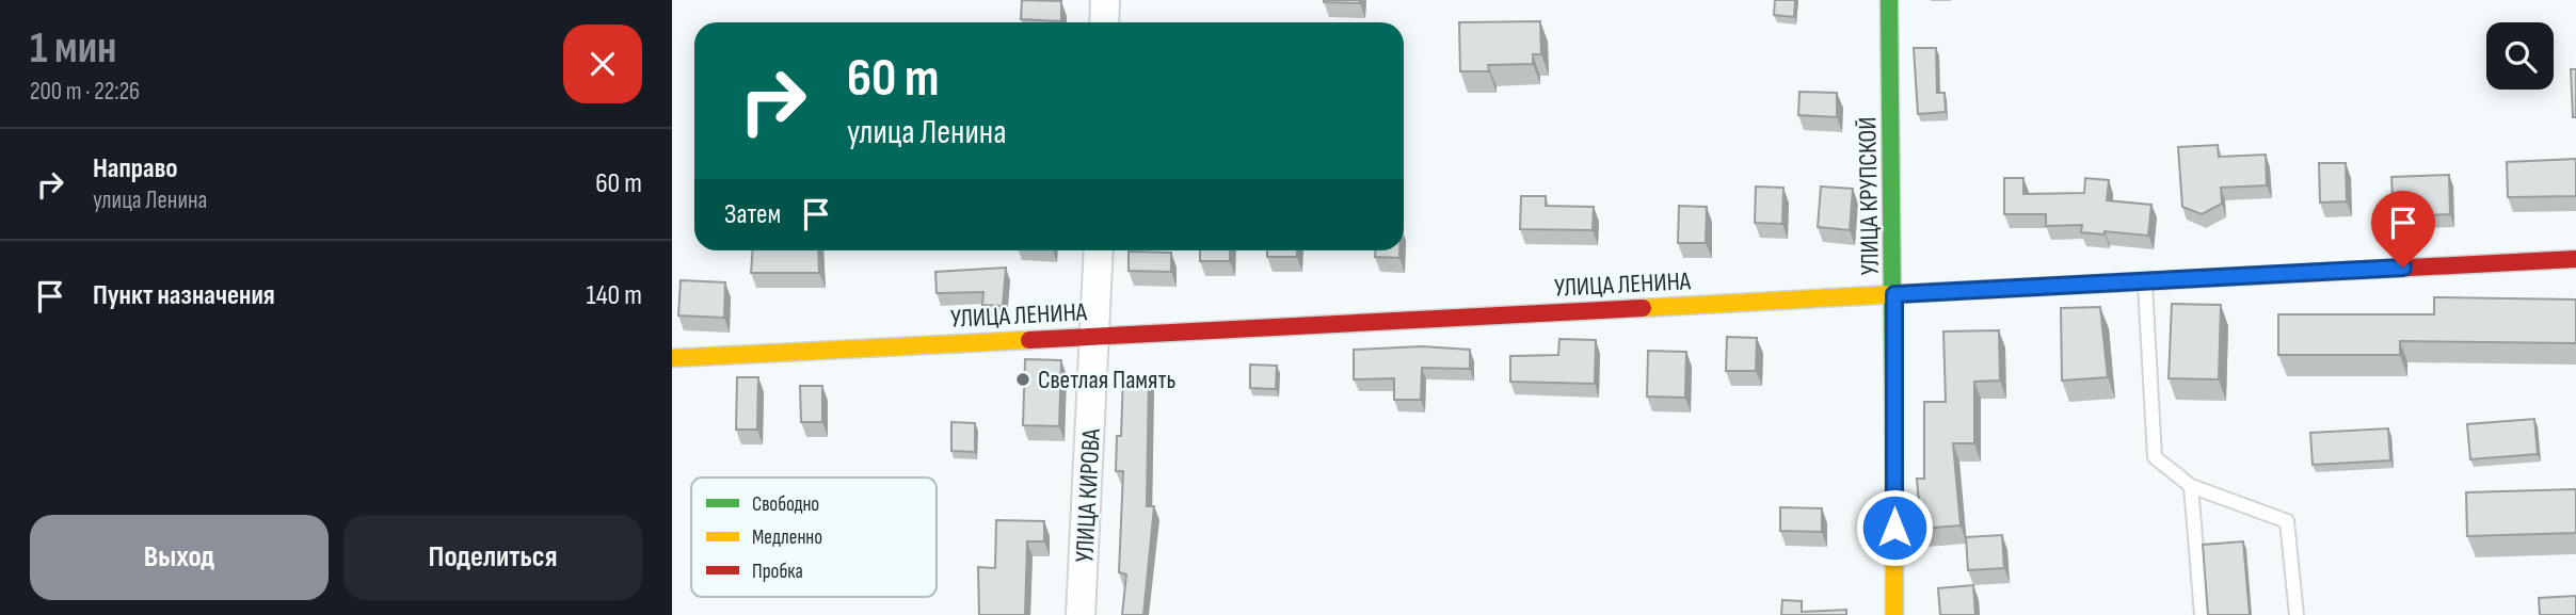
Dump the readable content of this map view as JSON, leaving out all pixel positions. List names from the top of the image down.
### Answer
{
  "streets": {
    "street": ["УЛИЦА КРУПСКОЙ", "УЛИЦА ЛЕНИНА", "УЛИЦА КИРОВА"]
  },
  "crossings": [
    ["УЛИЦА КРУПСКОЙ", "УЛИЦА ЛЕНИНА"],
    ["УЛИЦА ЛЕНИНА", "УЛИЦА КИРОВА"]
  ],
  "places": ["Светлая Память"],
  "legend": ["Свободно", "Медленно", "Пробка"],
  "page": {
    "heading": ["1 мин", "200 m · 22:26"],
    "turn": ["60 m", "улица Ленина"],
    "list": [
      {
        "name": "Направо",
        "note": "улица Ленина",
        "value": "60 m"
      },
      {
        "name": "Пункт назначения",
        "value": "140 m"
      }
    ],
    "then": "Затем",
    "buttons": ["Выход", "Поделиться"]
  }
}
